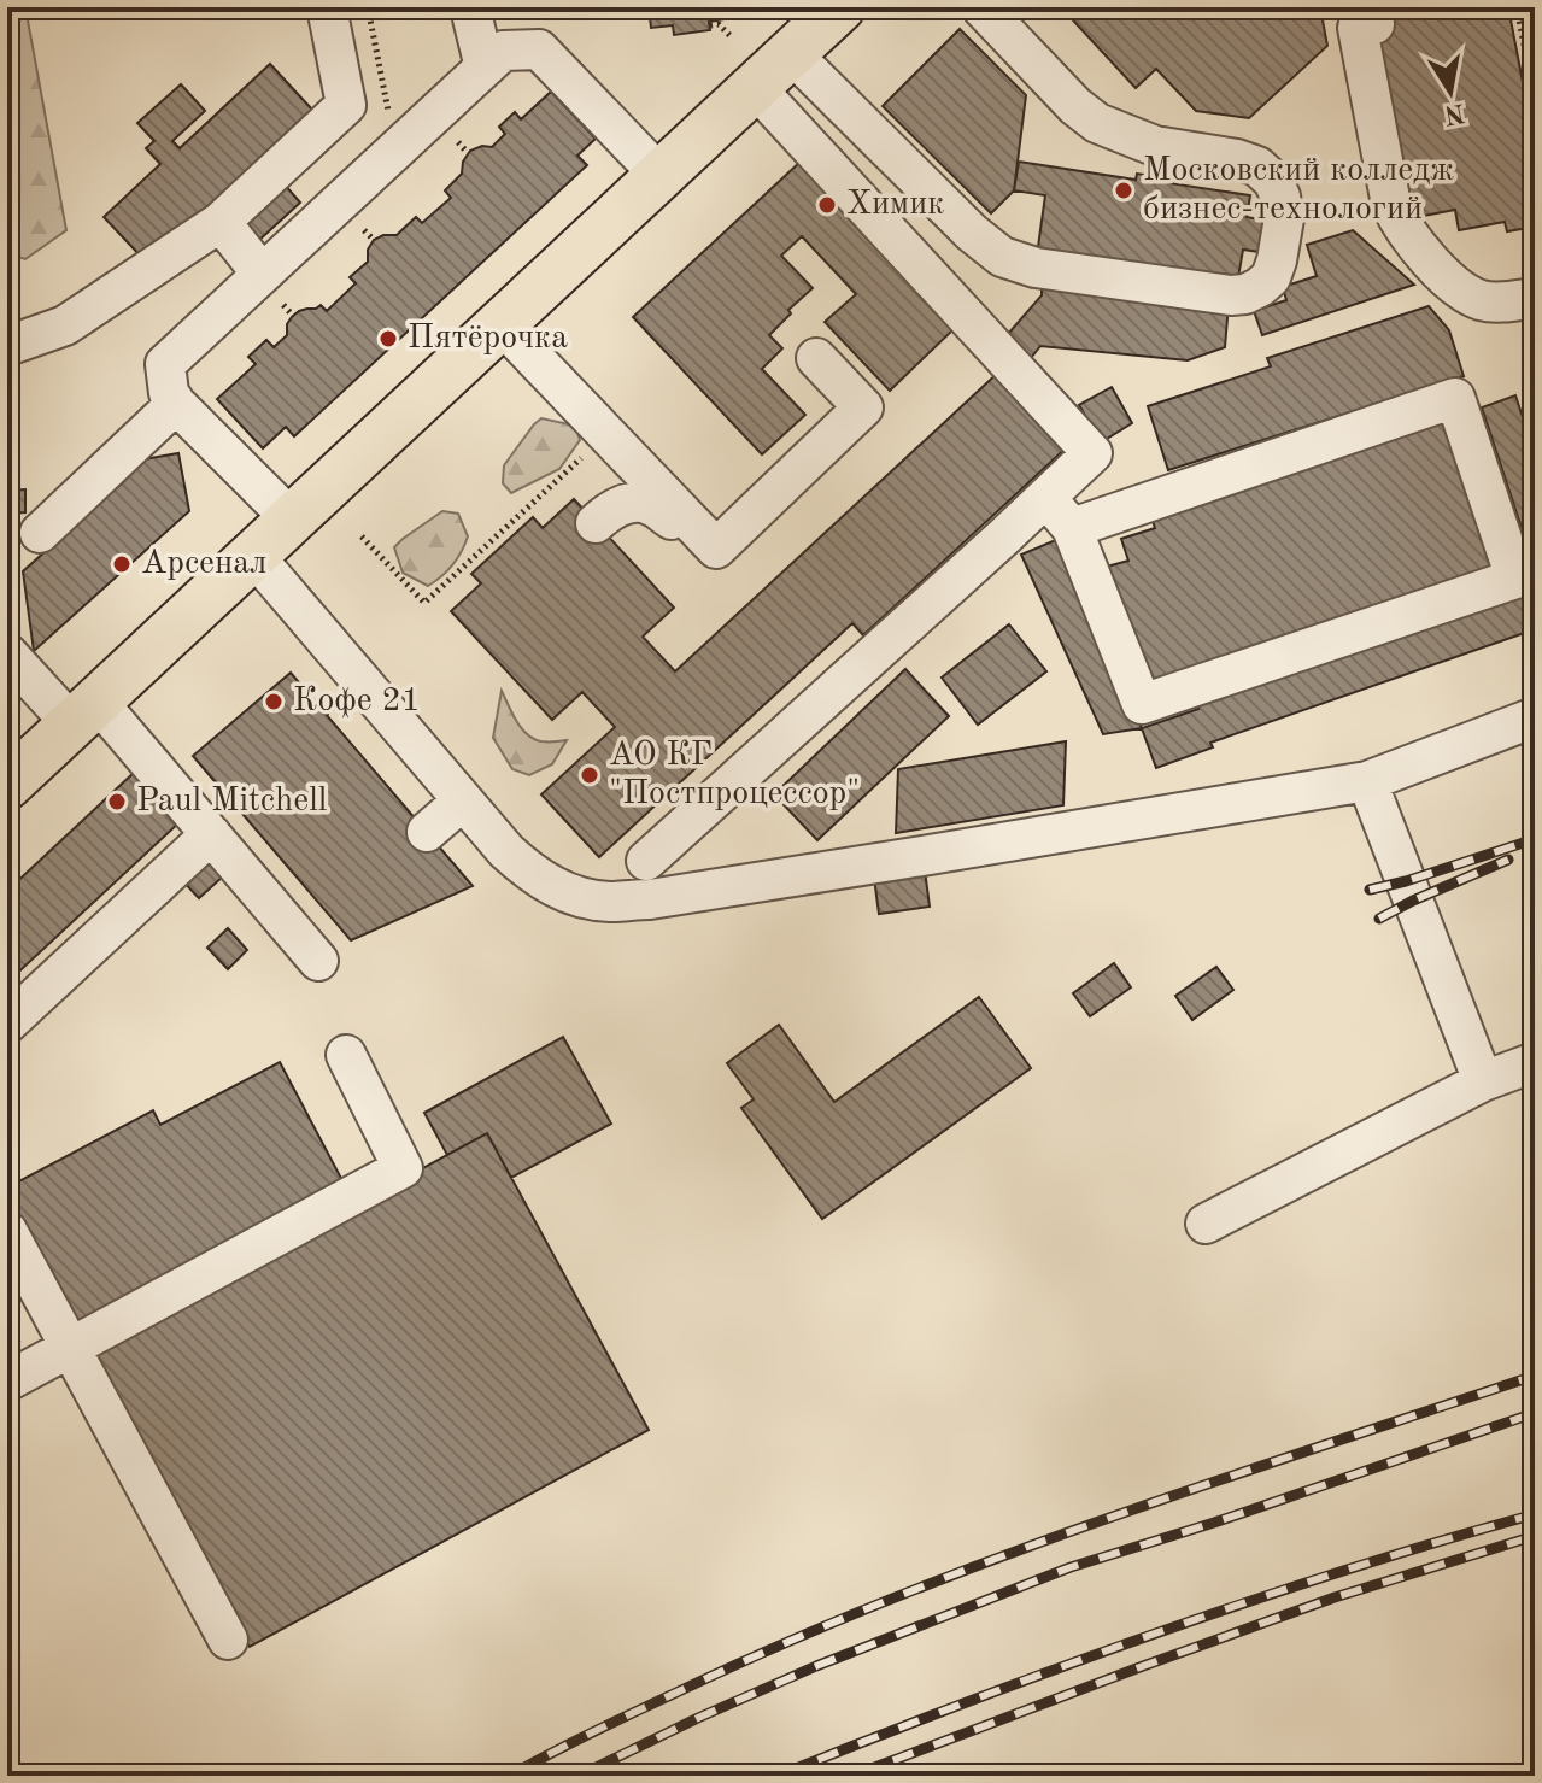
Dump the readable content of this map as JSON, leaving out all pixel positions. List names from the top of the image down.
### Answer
{
  "places": [
    "Московский колледж бизнес-технологий",
    "Химик",
    "Пятёрочка",
    "Арсенал",
    "Кофе 21",
    "АО КГ \"Постпроцессор\"",
    "Paul Mitchell"
  ],
  "north": "bottom"
}
